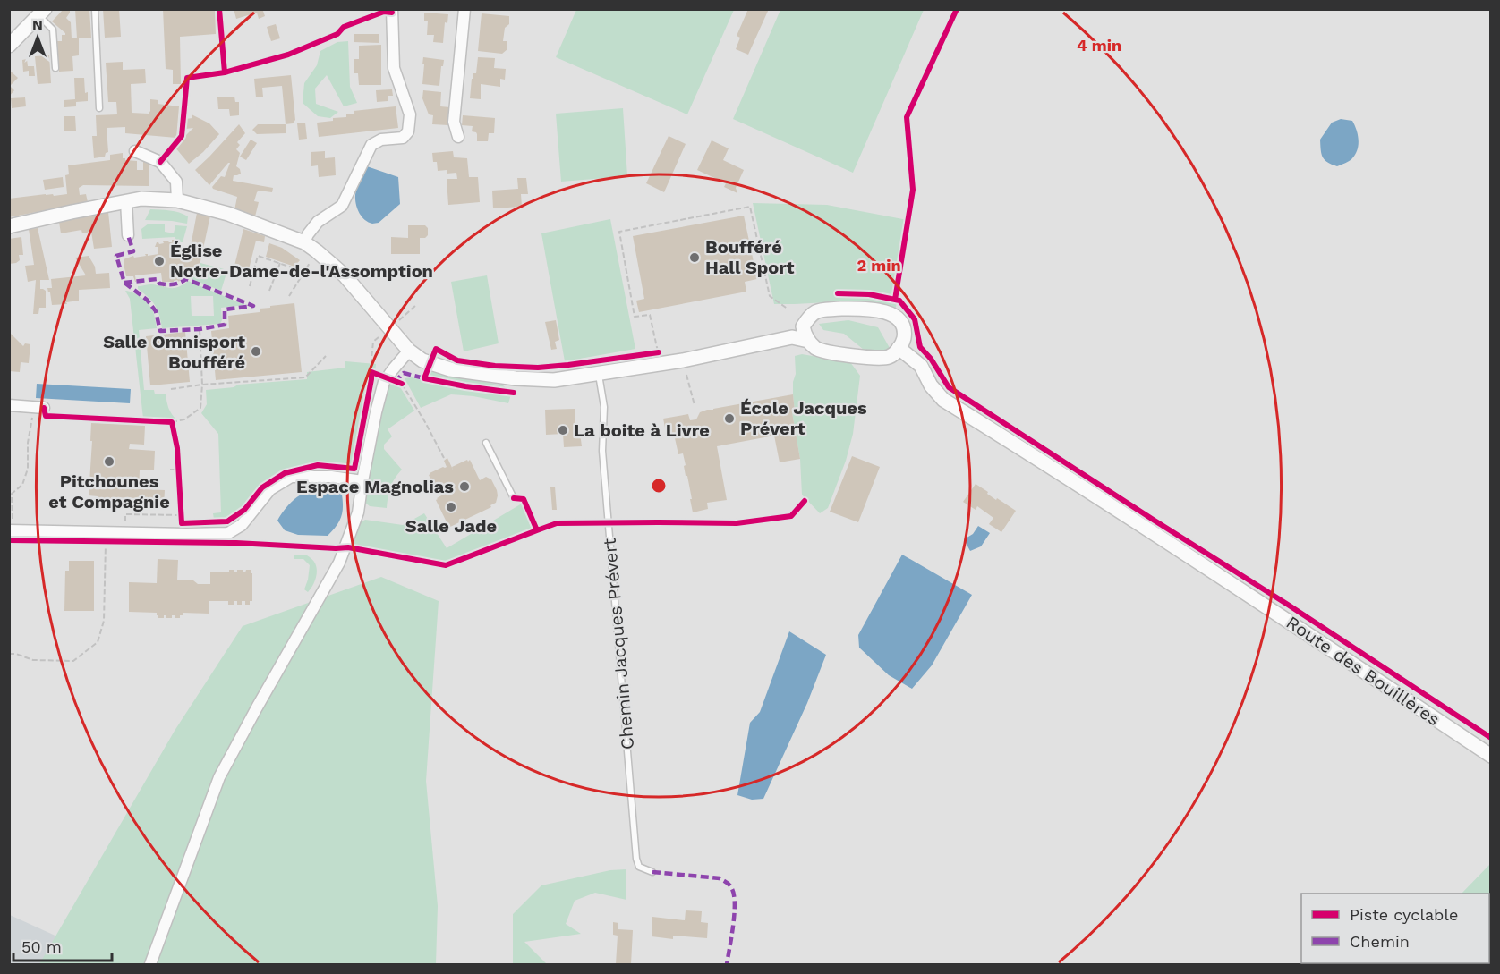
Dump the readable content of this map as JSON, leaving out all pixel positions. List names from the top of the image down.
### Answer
{
  "streets": {
    "street": ["Route des Bouillères"],
    "lane": ["Chemin Jacques Prévert"]
  },
  "places": [
    "Boufféré Hall Sport",
    "Église Notre-Dame-de-l'Assomption",
    "Salle Omnisport Boufféré",
    "École Jacques Prévert",
    "La boite à Livre",
    "Pitchounes et Compagnie",
    "Espace Magnolias",
    "Salle Jade"
  ],
  "legend": ["Piste cyclable", "Chemin"],
  "scale_bar": "50 m",
  "north": "top",
  "rings": ["4 min", "2 min"]
}
